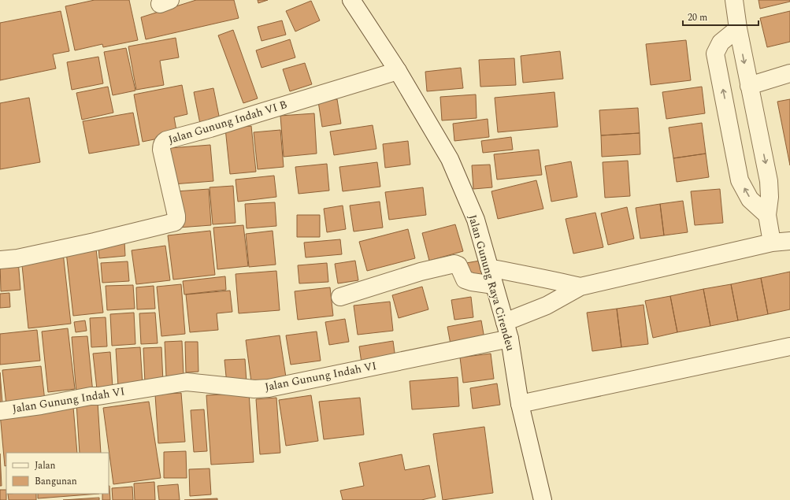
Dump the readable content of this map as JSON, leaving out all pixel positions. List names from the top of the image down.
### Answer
{
  "streets": {
    "street": ["Jalan Gunung Indah VI B", "Jalan Gunung Raya Cirendeu", "Jalan Gunung Indah VI"]
  },
  "crossings": [
    ["Jalan Gunung Indah VI B", "Jalan Gunung Raya Cirendeu"],
    ["Jalan Gunung Raya Cirendeu", "Jalan Gunung Indah VI"]
  ],
  "legend": ["Jalan", "Bangunan"],
  "scale_bar": "20 m"
}
